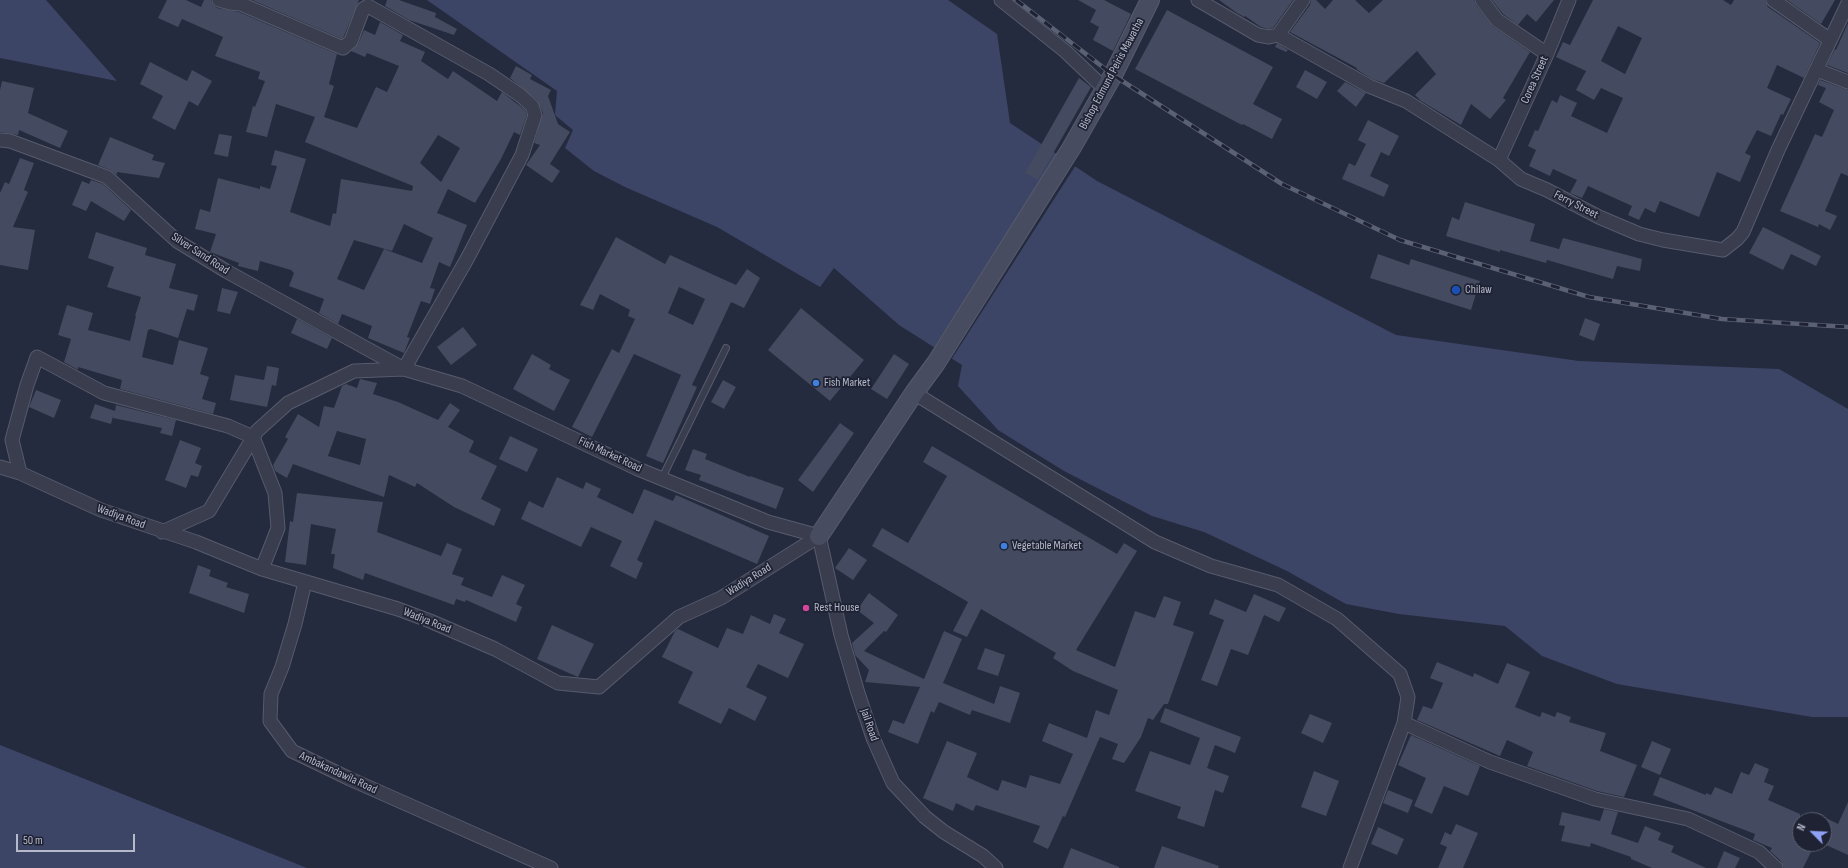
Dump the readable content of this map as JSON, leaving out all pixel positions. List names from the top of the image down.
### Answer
{
  "streets": {
    "street": [
      "Bishop Edmund Peiris Mawatha",
      "Corea Street",
      "Ferry Street",
      "Silver Sand Road",
      "Fish Market Road",
      "Wadiya Road",
      "Jail Road",
      "Ambakandawila Road"
    ]
  },
  "crossings": [
    ["Bishop Edmund Peiris Mawatha", "Fish Market Road"],
    ["Bishop Edmund Peiris Mawatha", "Wadiya Road"],
    ["Bishop Edmund Peiris Mawatha", "Jail Road"],
    ["Corea Street", "Ferry Street"],
    ["Silver Sand Road", "Fish Market Road"],
    ["Fish Market Road", "Wadiya Road"],
    ["Fish Market Road", "Jail Road"],
    ["Wadiya Road", "Jail Road"],
    ["Wadiya Road", "Ambakandawila Road"]
  ],
  "places": [
    "Chilaw",
    "Fish Market",
    "Vegetable Market",
    "Rest House"
  ],
  "scale_bar": "50 m",
  "north": "top left"
}
